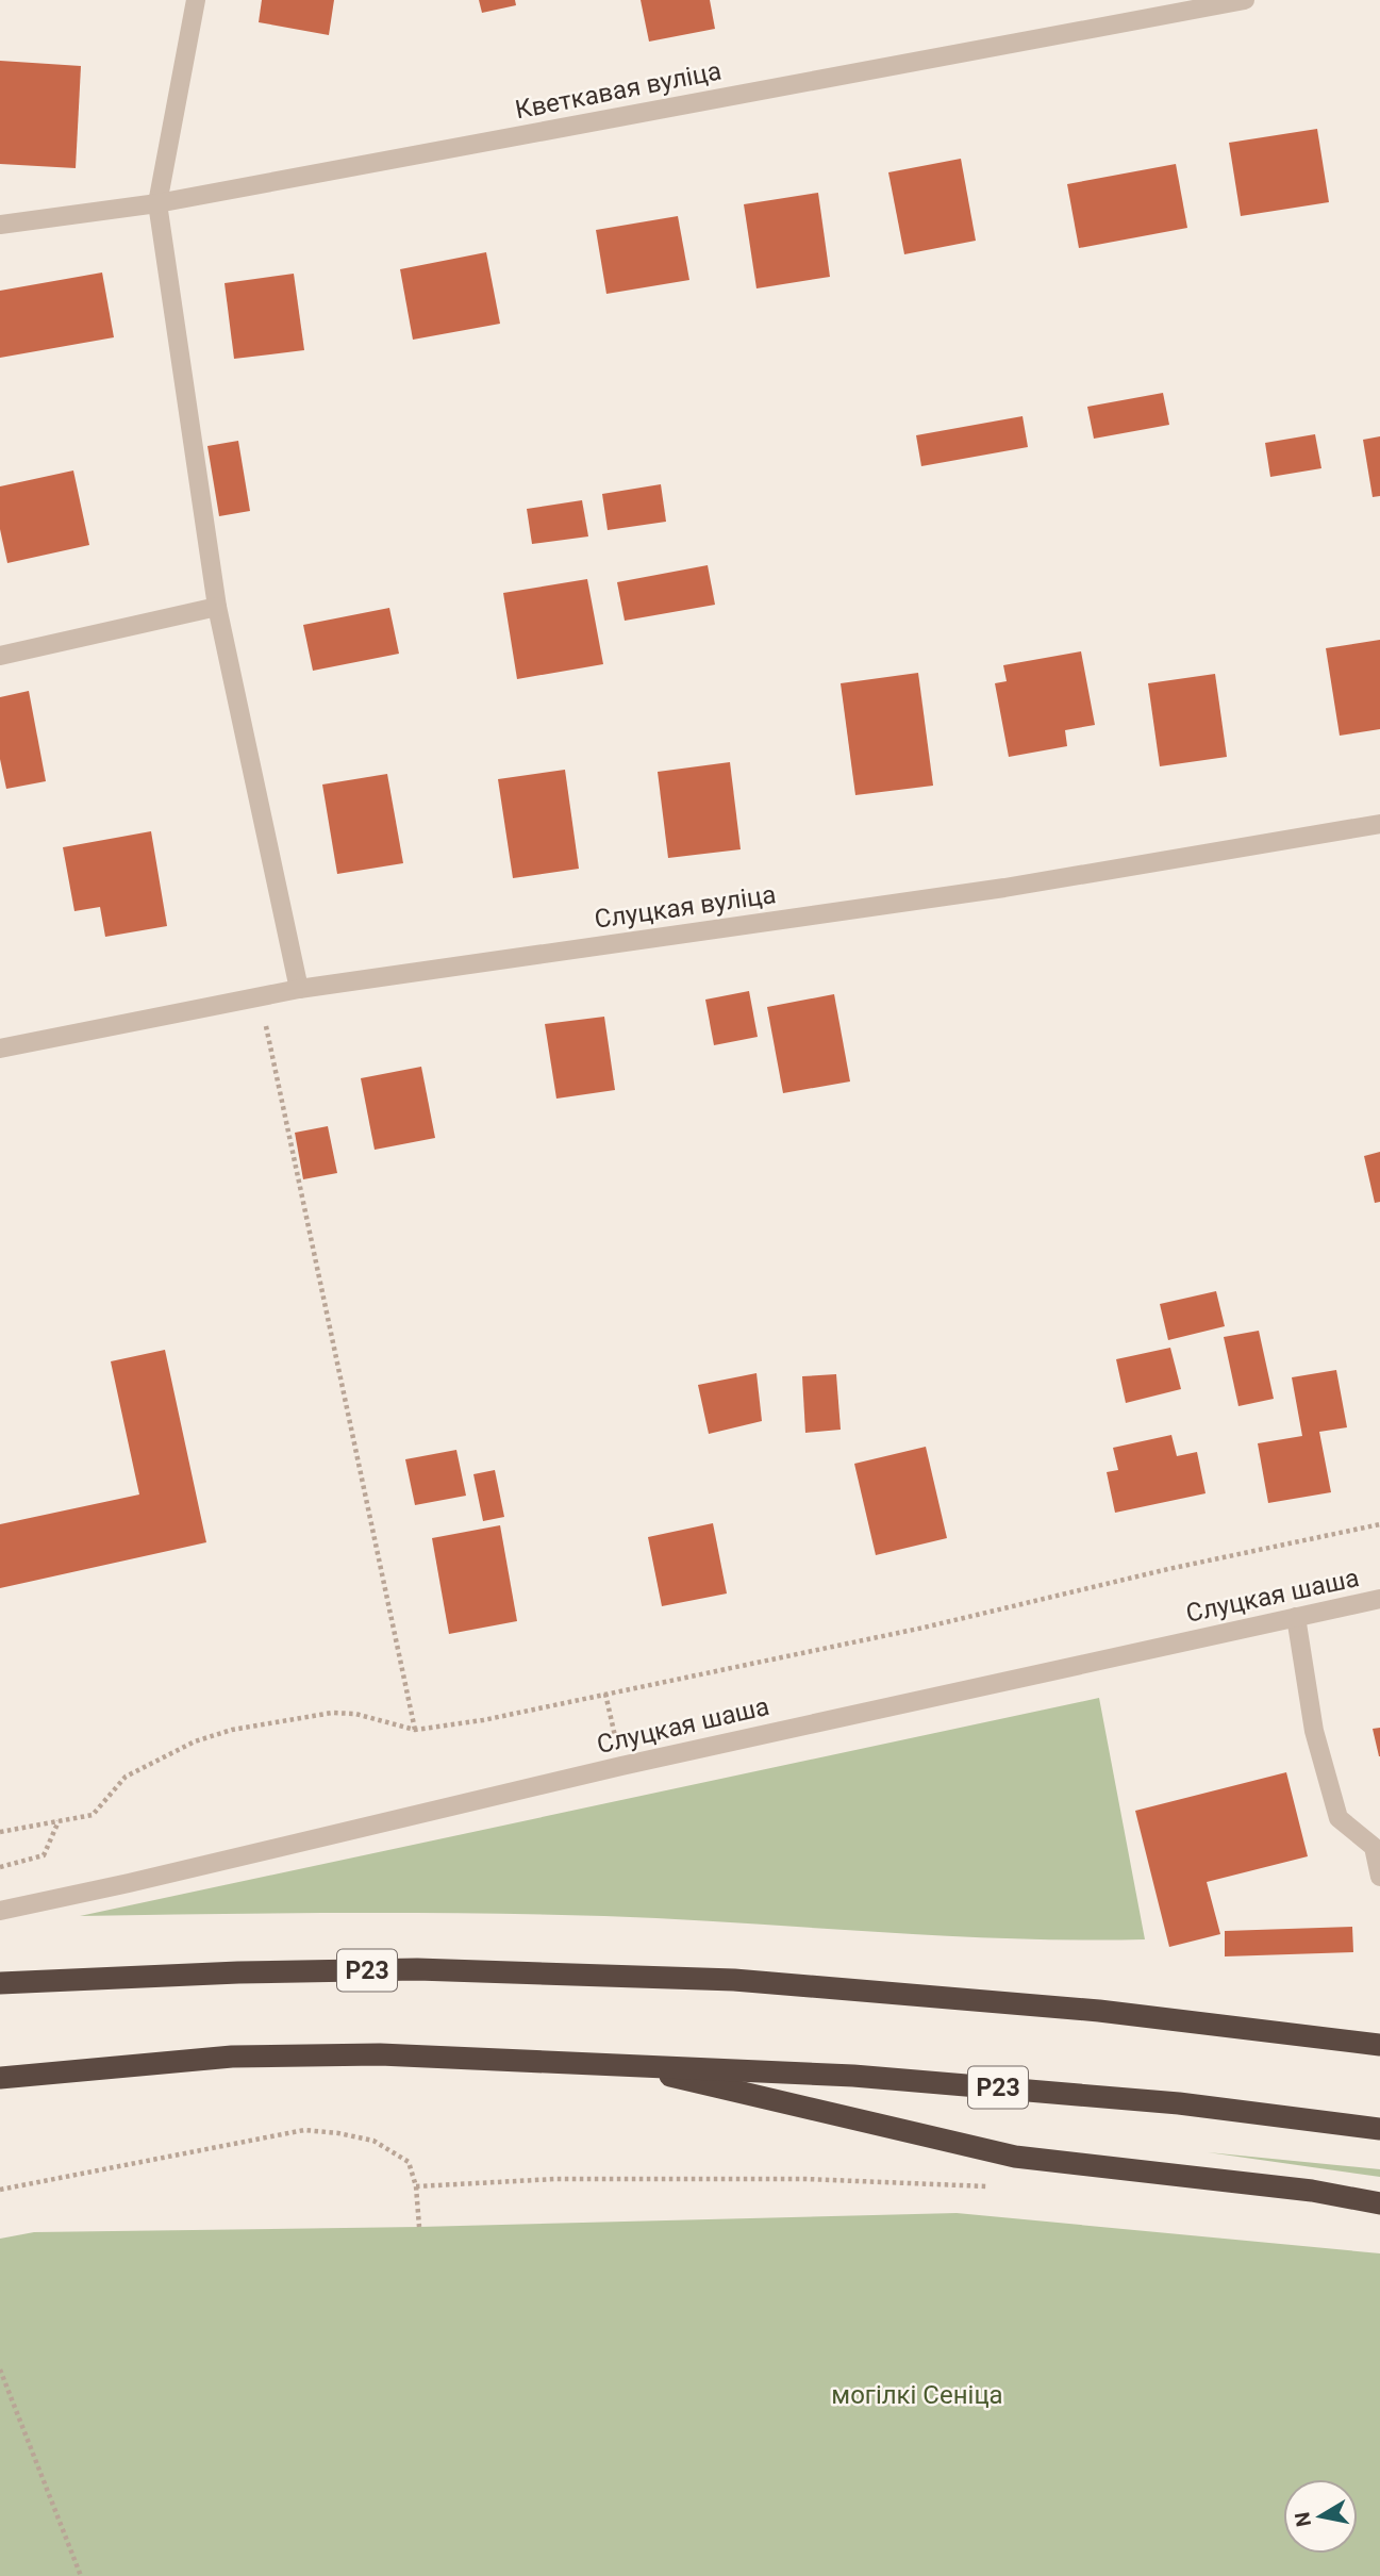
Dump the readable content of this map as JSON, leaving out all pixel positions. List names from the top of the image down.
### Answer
{
  "streets": {
    "highway": ["Р23"],
    "street": ["Кветкавая вуліца", "Слуцкая вуліца", "Слуцкая шаша"]
  },
  "parks": ["могілкі Сеніца"],
  "north": "left"
}
